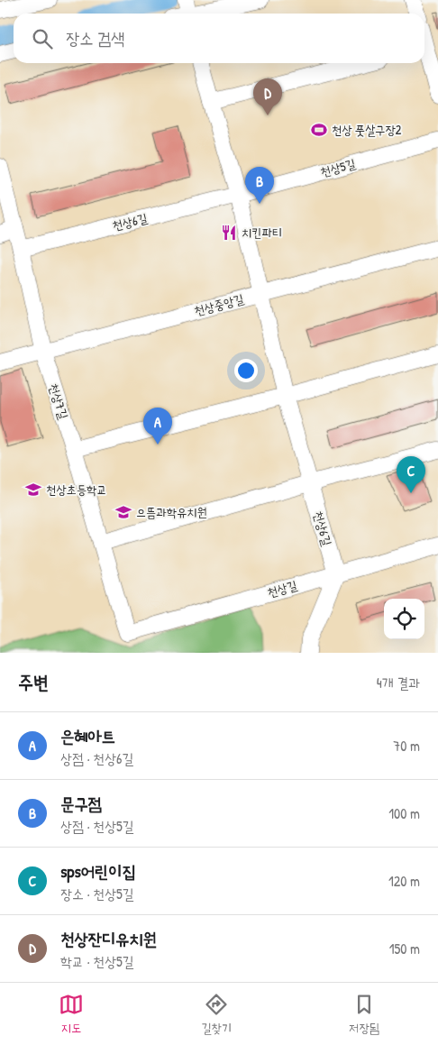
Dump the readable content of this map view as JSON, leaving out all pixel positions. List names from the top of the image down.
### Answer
{
  "streets": {
    "street": [
      "천상5길",
      "천상6길",
      "천상중앙길",
      "천상7길",
      "천상길"
    ]
  },
  "crossings": [
    ["천상5길", "천상6길"],
    ["천상6길", "천상중앙길"],
    ["천상6길", "천상7길"],
    ["천상6길", "천상길"],
    ["천상중앙길", "천상7길"],
    ["천상7길", "천상길"]
  ],
  "places": {
    "sports": ["천상 풋살구장2"],
    "restaurant": ["치킨파티"],
    "school or university": ["천상초등학교", "으뜸과학유치원"]
  },
  "page": {
    "search": "장소 검색",
    "pins": [
      "D",
      "B",
      "A",
      "C"
    ],
    "heading": ["주변", "4개 결과"],
    "list": [
      {
        "mark": "A",
        "name": "은혜아트",
        "note": "상점 · 천상6길",
        "value": "70 m"
      },
      {
        "mark": "B",
        "name": "문구점",
        "note": "상점 · 천상5길",
        "value": "100 m"
      },
      {
        "mark": "C",
        "name": "sps어린이집",
        "note": "장소 · 천상5길",
        "value": "120 m"
      },
      {
        "mark": "D",
        "name": "천상잔디유치원",
        "note": "학교 · 천상5길",
        "value": "150 m"
      }
    ],
    "nav": ["지도", "길찾기", "저장됨"]
  }
}
